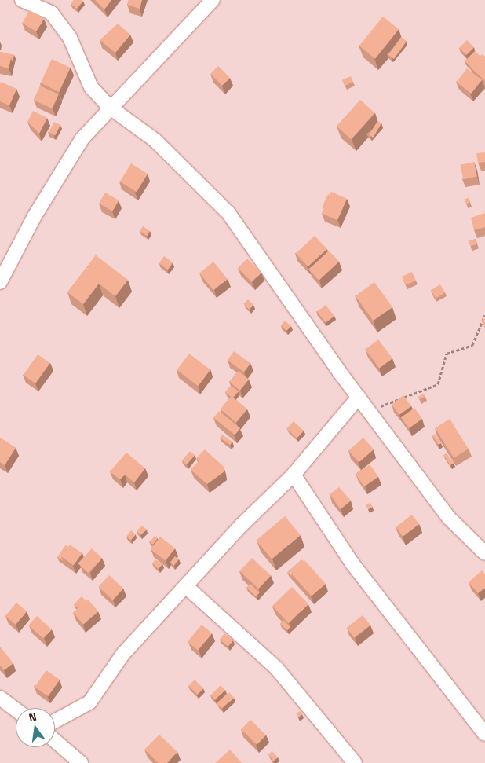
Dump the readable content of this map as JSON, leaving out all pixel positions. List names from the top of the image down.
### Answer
{
  "north": "top"
}
